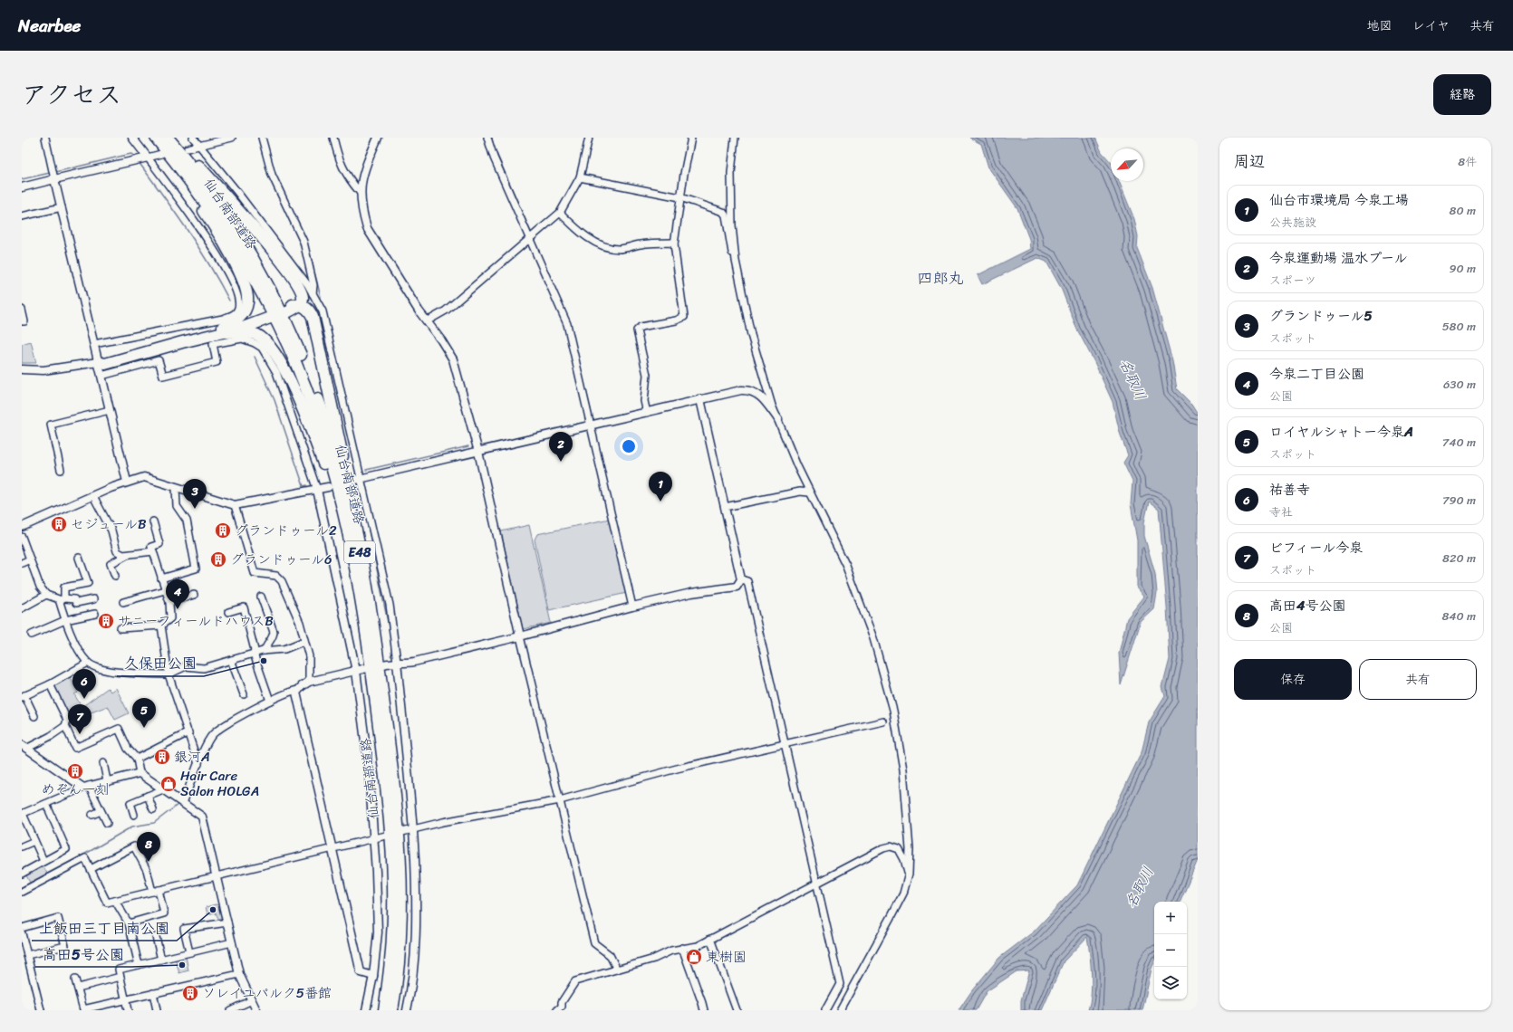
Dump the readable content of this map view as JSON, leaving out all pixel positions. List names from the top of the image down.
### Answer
{
  "streets": {
    "highway": ["仙台南部道路", "E48"]
  },
  "districts": ["四郎丸"],
  "water": ["名取川"],
  "places": {
    "building": [
      "セジュールB",
      "グランドゥール2",
      "グランドゥール6",
      "サニーフィールドハウスB",
      "銀河A",
      "めぞん一刻",
      "ソレイユパルク5番館"
    ],
    "other": ["久保田公園", "上飯田三丁目南公園", "高田5号公園"],
    "shop": ["Hair Care Salon HOLGA", "東樹園"]
  },
  "north": "bottom left",
  "page": {
    "header": "Nearbee",
    "nav": ["地図", "レイヤ", "共有"],
    "title": "アクセス",
    "buttons": [
      "経路",
      ["保存", "共有"]
    ],
    "heading": ["周辺", "8件"],
    "list": [
      {
        "mark": "1",
        "name": "仙台市環境局 今泉工場",
        "note": "公共施設",
        "value": "80 m"
      },
      {
        "mark": "2",
        "name": "今泉運動場 温水プール",
        "note": "スポーツ",
        "value": "90 m"
      },
      {
        "mark": "3",
        "name": "グランドゥール5",
        "note": "スポット",
        "value": "580 m"
      },
      {
        "mark": "4",
        "name": "今泉二丁目公園",
        "note": "公園",
        "value": "630 m"
      },
      {
        "mark": "5",
        "name": "ロイヤルシャトー今泉A",
        "note": "スポット",
        "value": "740 m"
      },
      {
        "mark": "6",
        "name": "祐善寺",
        "note": "寺社",
        "value": "790 m"
      },
      {
        "mark": "7",
        "name": "ビフィール今泉",
        "note": "スポット",
        "value": "820 m"
      },
      {
        "mark": "8",
        "name": "高田4号公園",
        "note": "公園",
        "value": "840 m"
      }
    ],
    "pins": [
      "2",
      "1",
      "3",
      "4",
      "6",
      "5",
      "7",
      "8"
    ],
    "map_buttons": ["+", "−"]
  }
}
